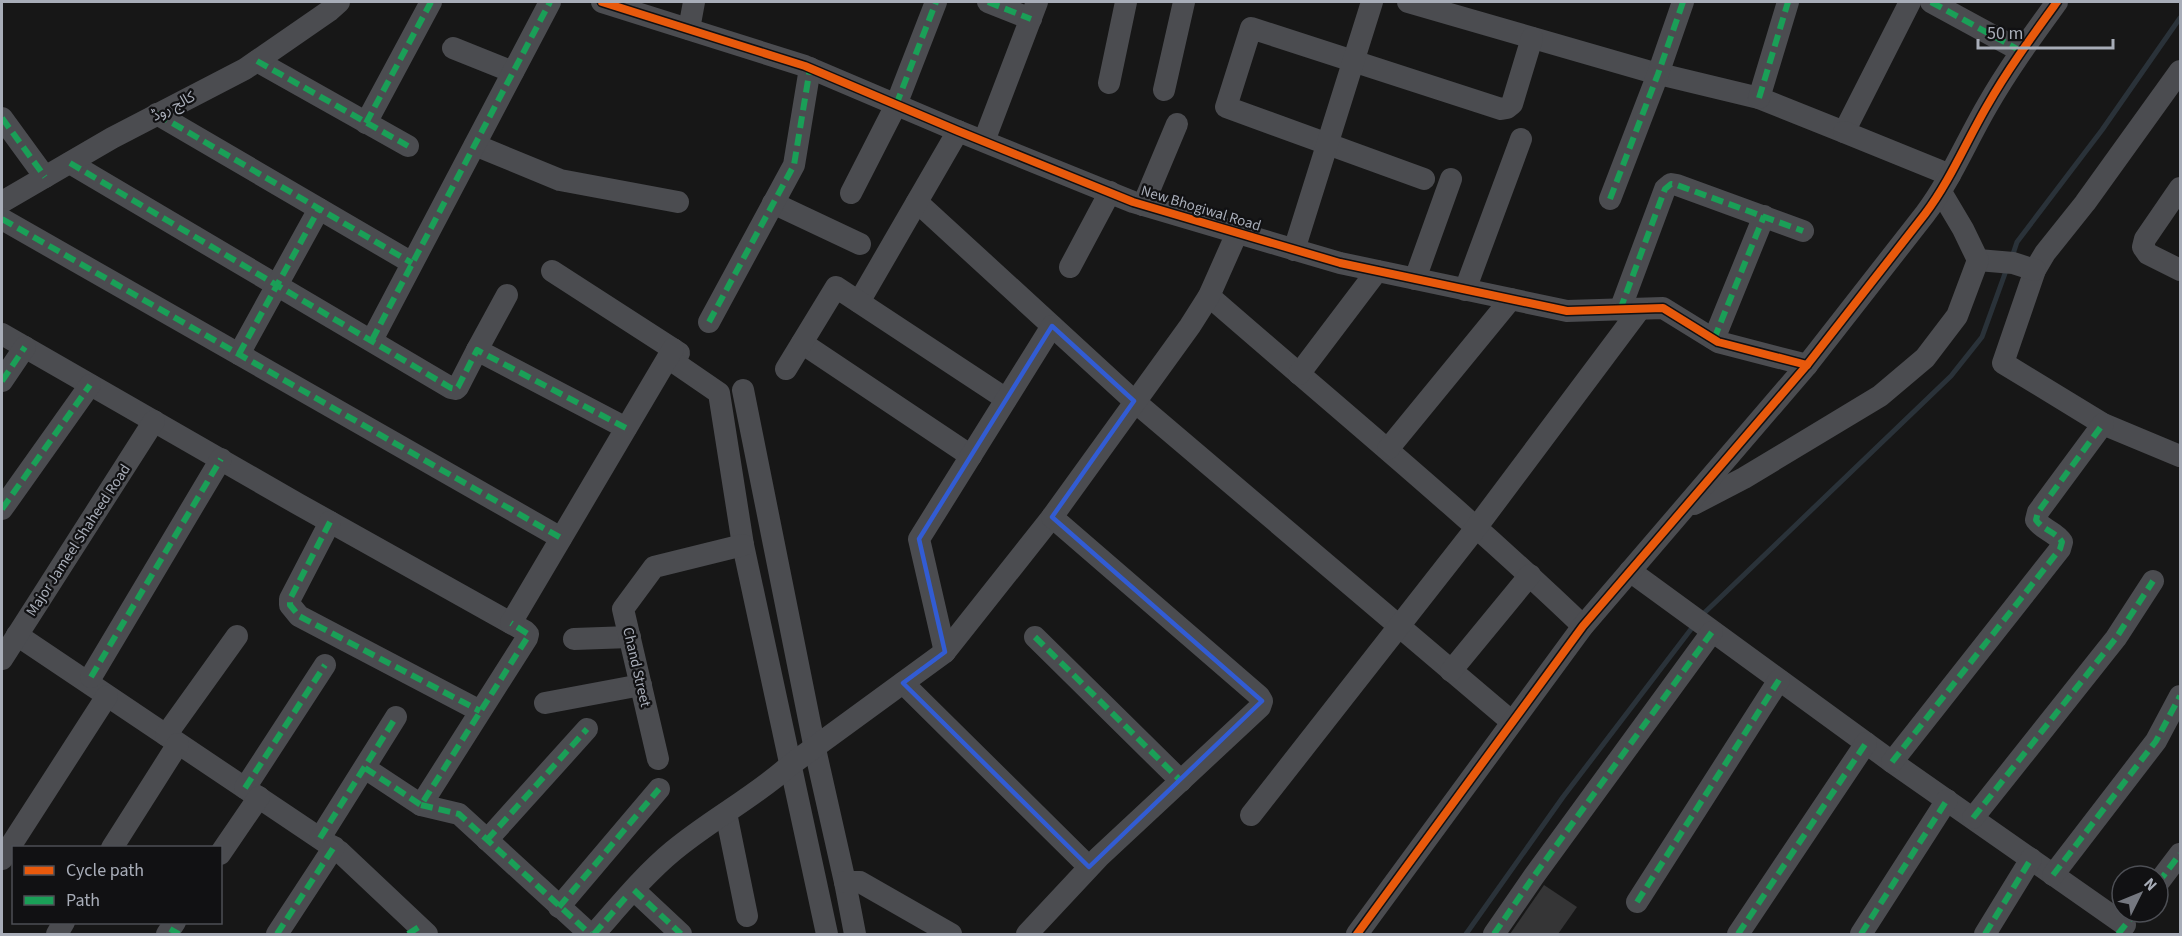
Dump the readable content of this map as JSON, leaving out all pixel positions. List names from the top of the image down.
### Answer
{
  "streets": {
    "street": [
      "کالج روڈ",
      "New Bhogiwal Road",
      "Major Jameel Shaheed Road",
      "Chand Street"
    ]
  },
  "legend": ["Cycle path", "Path"],
  "scale_bar": "50 m",
  "north": "top right"
}
